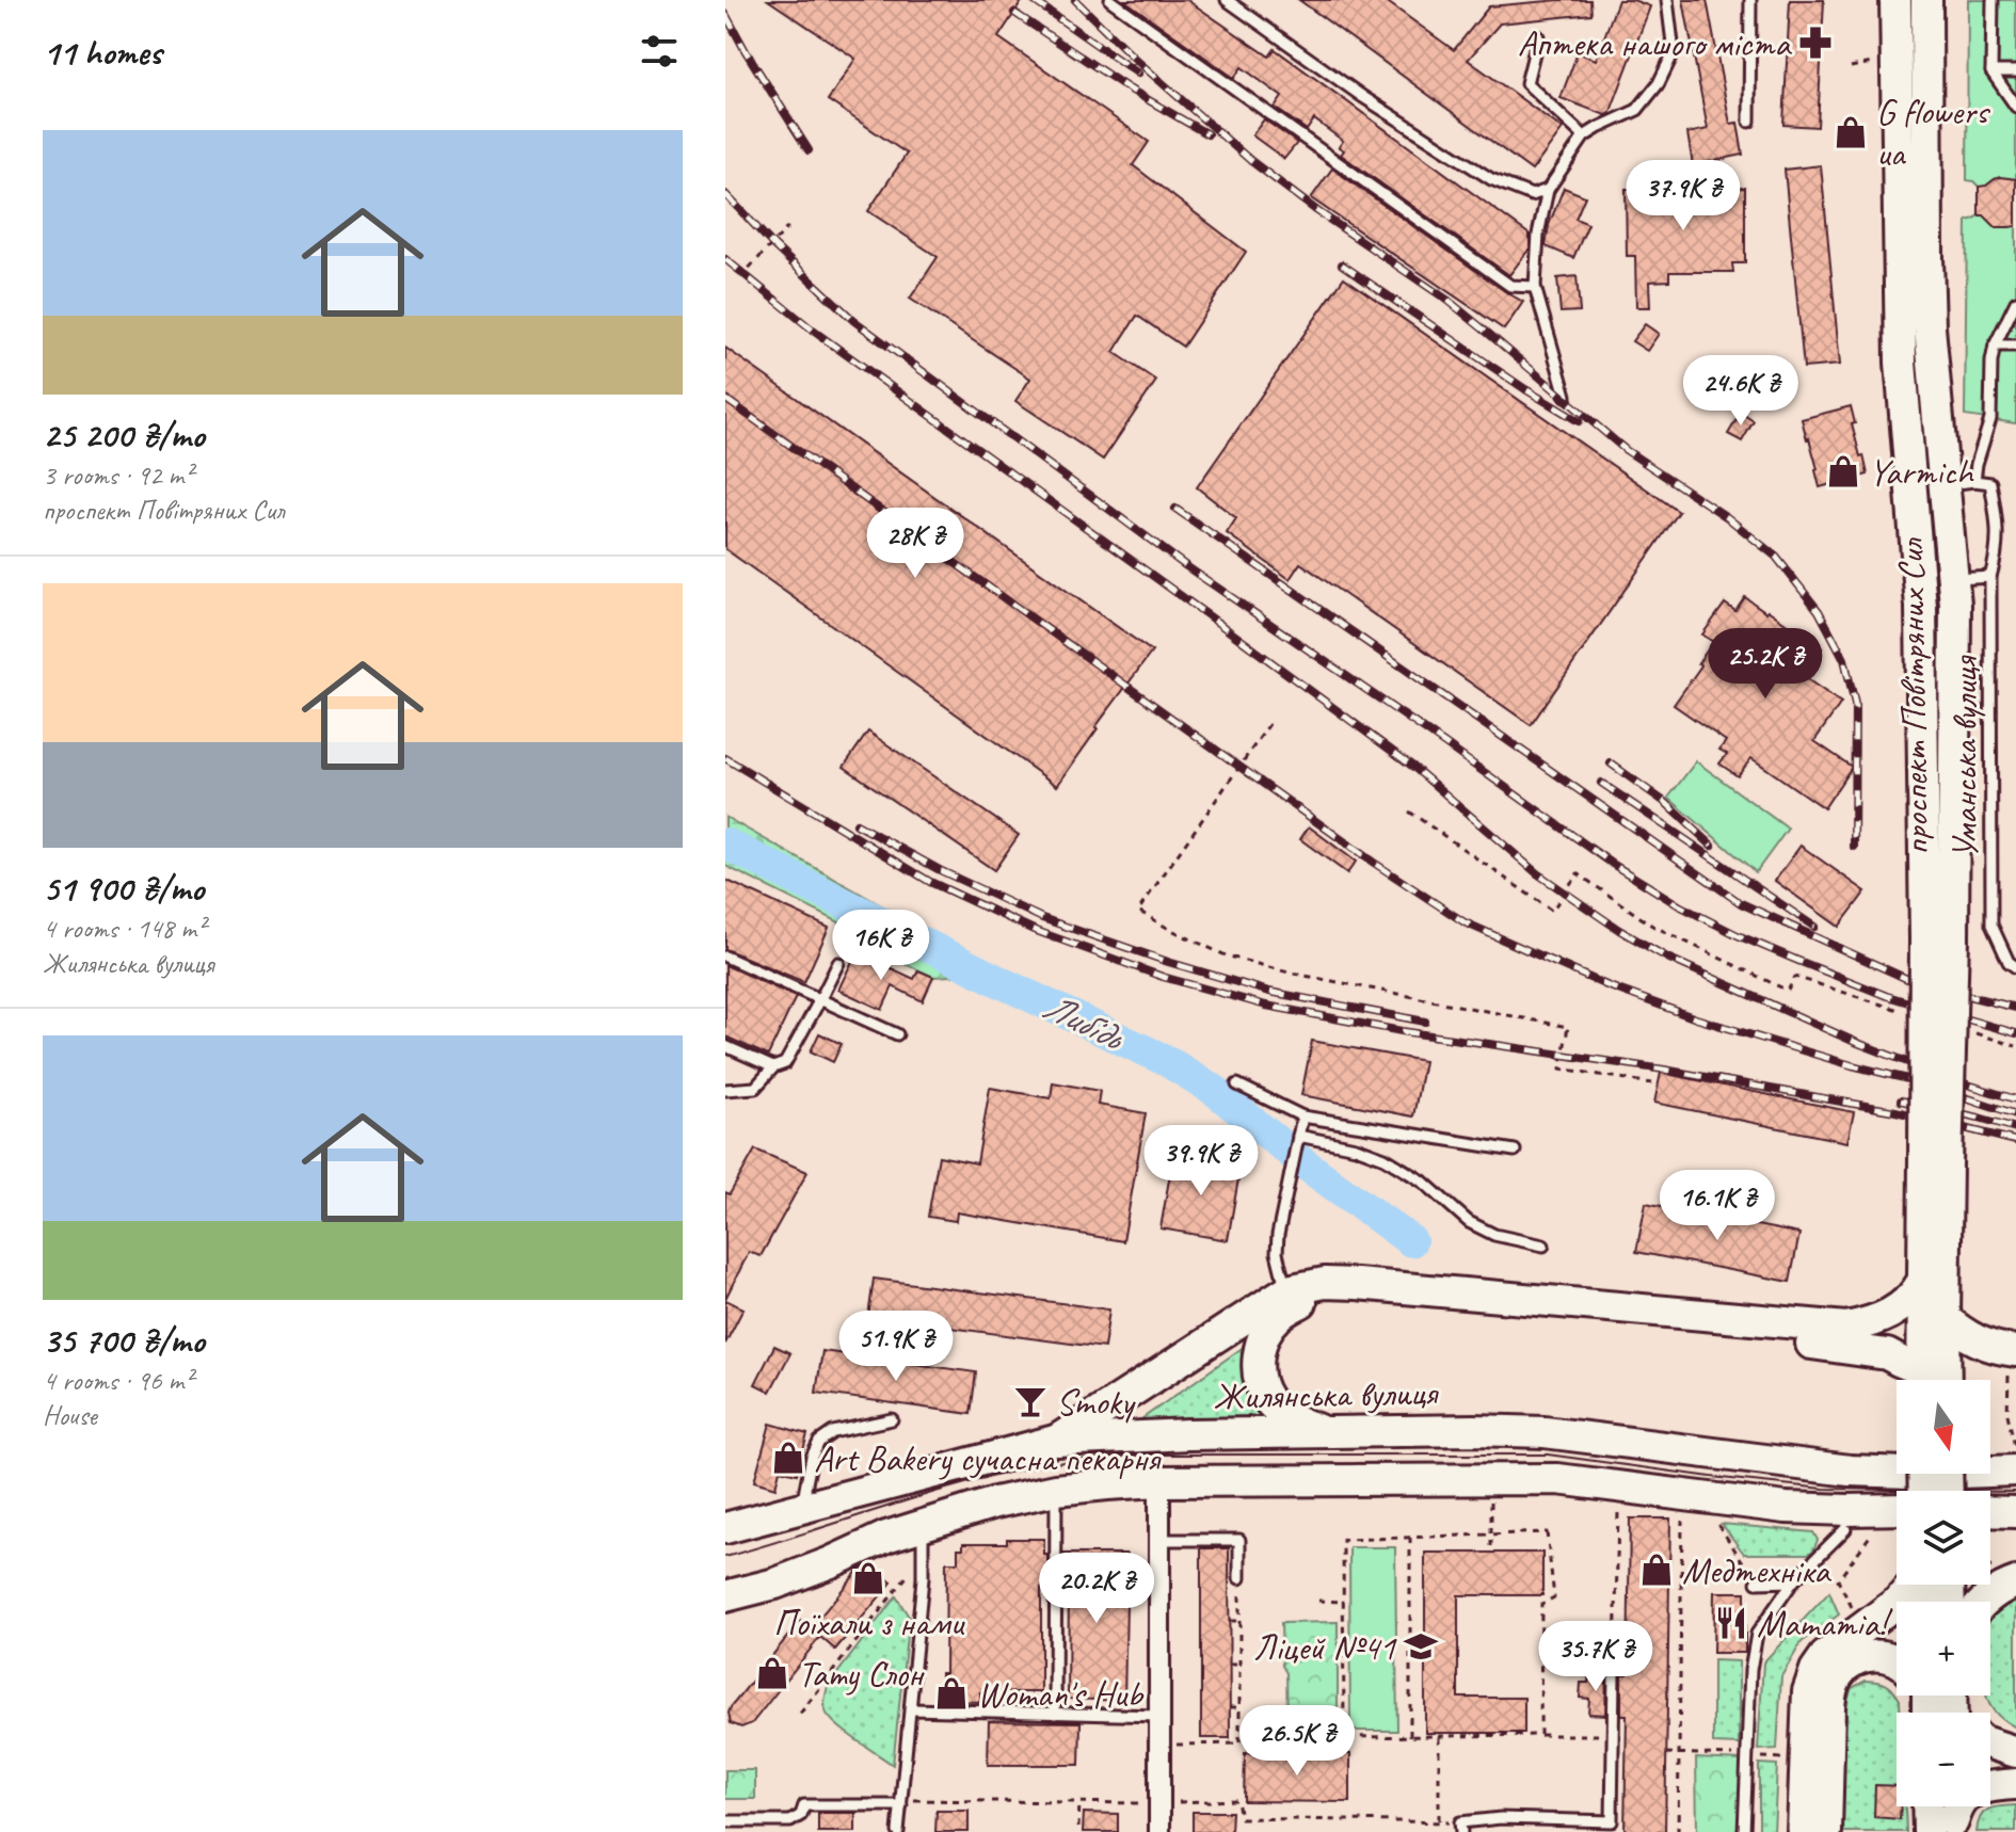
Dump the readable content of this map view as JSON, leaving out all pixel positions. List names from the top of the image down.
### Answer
{
  "streets": {
    "main road": ["проспект Повітряних Сил", "Жилянська вулиця"],
    "lane": ["Уманська вулиця"]
  },
  "crossings": [
    ["проспект Повітряних Сил", "Уманська вулиця"]
  ],
  "water": ["Либідь"],
  "places": {
    "pharmacy": ["Аптека нашого міста"],
    "shop": [
      "G flowers ua",
      "Yarmich",
      "Art Bakery сучасна пекарня",
      "Медтехніка",
      "Поїхали з нами",
      "Тату Слон",
      "Woman's Hub"
    ],
    "bar": ["Smoky"],
    "restaurant": ["Mamamia!"],
    "school or university": ["Ліцей №41"]
  },
  "north": "bottom",
  "page": {
    "heading": "11 homes",
    "list": [
      {
        "name": "25 200 ₴/mo",
        "note": "3 rooms · 92 m² · проспект Повітряних Сил"
      },
      {
        "name": "51 900 ₴/mo",
        "note": "4 rooms · 148 m² · Жилянська вулиця"
      },
      {
        "name": "35 700 ₴/mo",
        "note": "4 rooms · 96 m² · House"
      }
    ],
    "price": [
      "37.9K ₴",
      "24.6K ₴",
      "28K ₴",
      "25.2K ₴",
      "16K ₴",
      "39.9K ₴",
      "16.1K ₴",
      "51.9K ₴",
      "20.2K ₴",
      "35.7K ₴",
      "26.5K ₴"
    ],
    "map_buttons": ["+", "−"]
  }
}
